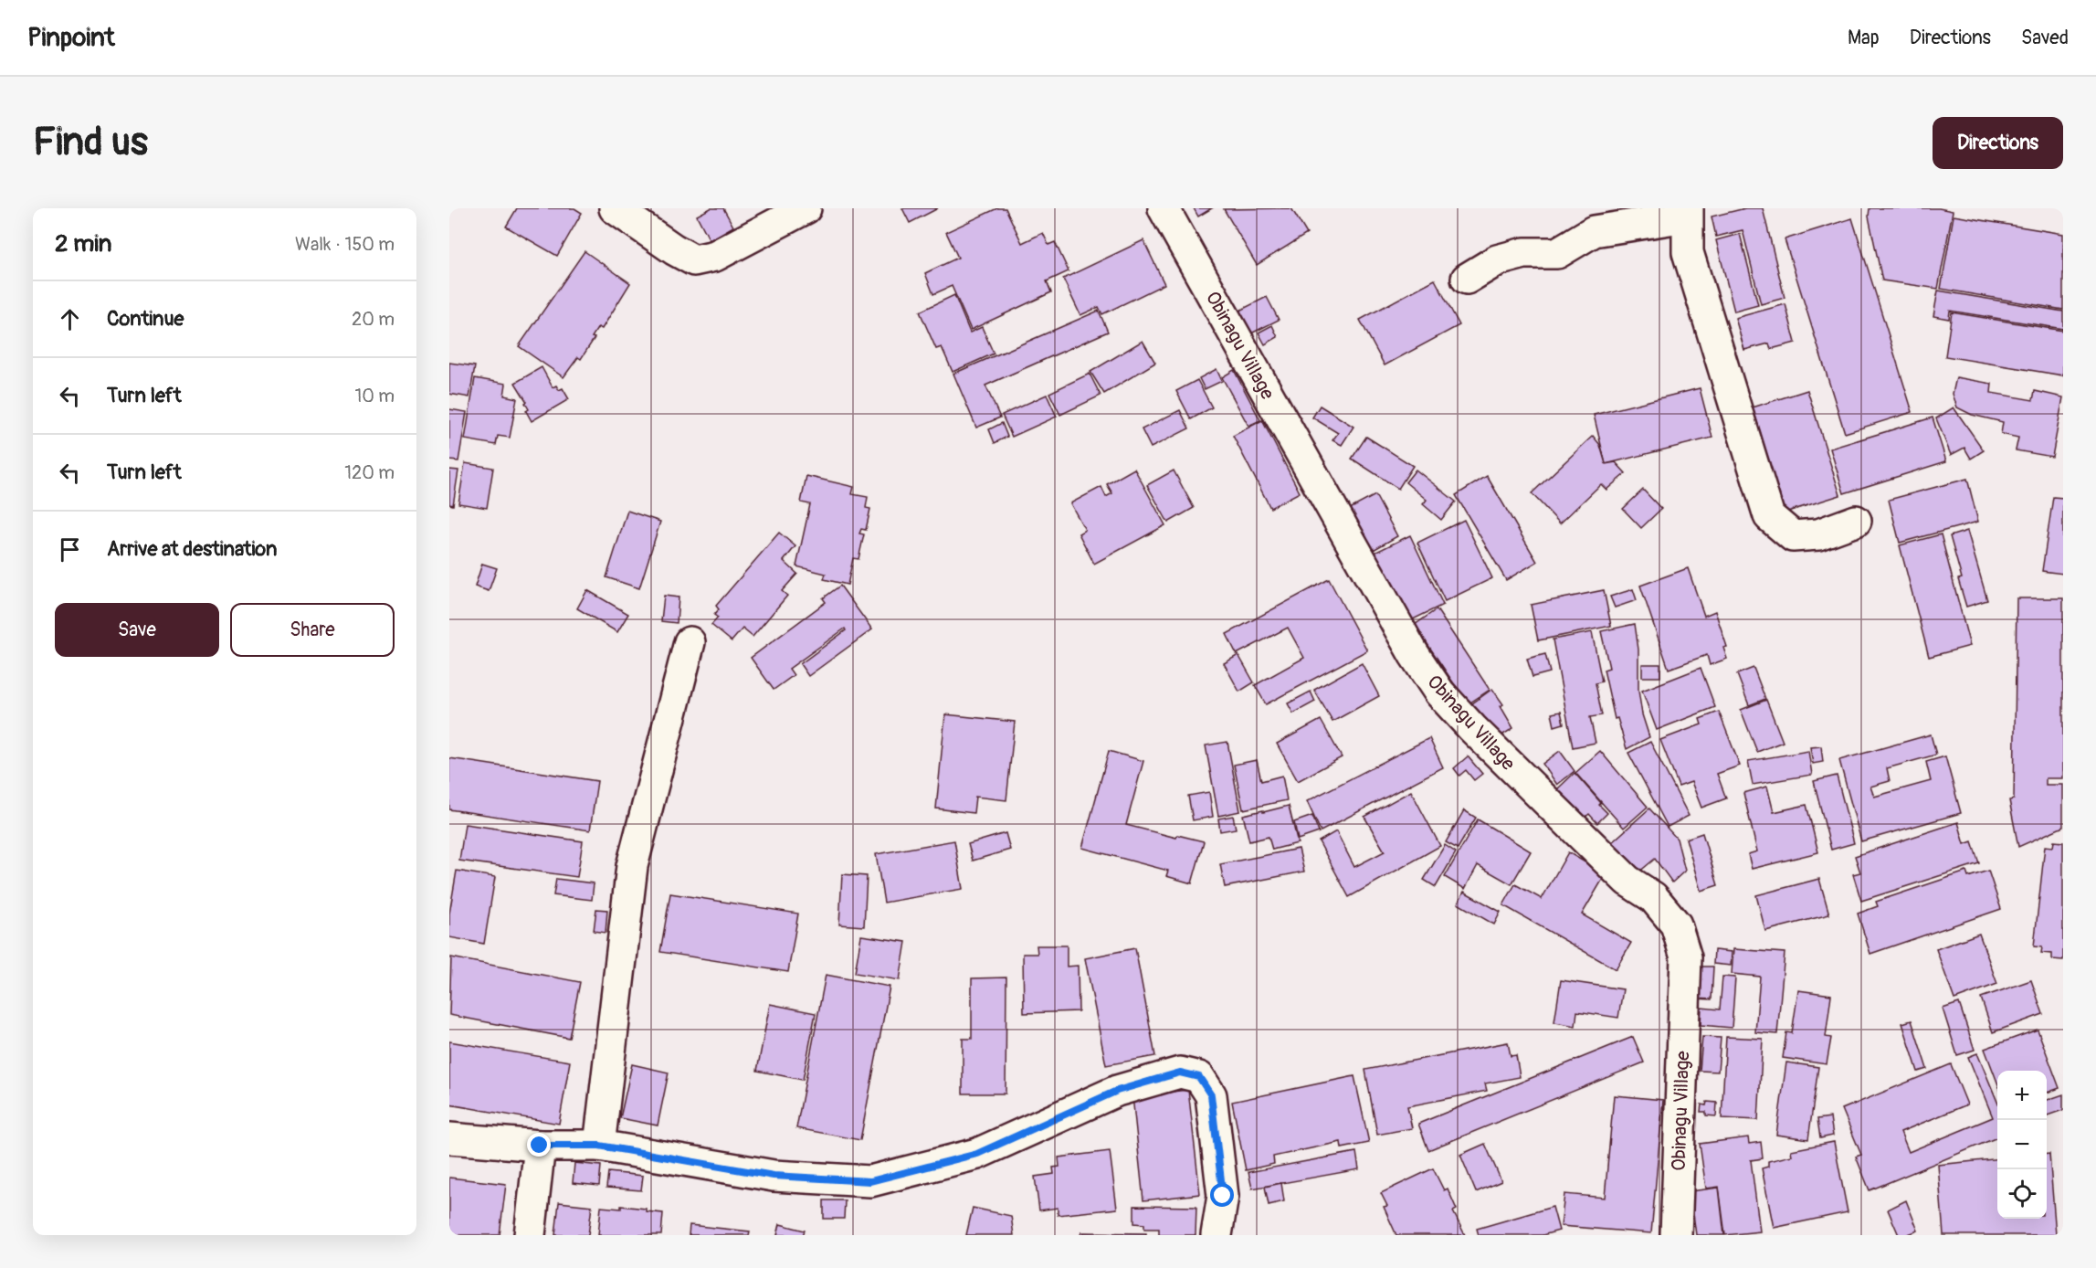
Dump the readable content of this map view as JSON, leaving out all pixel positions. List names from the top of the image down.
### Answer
{
  "streets": {
    "street": ["Obinagu Village"]
  },
  "page": {
    "header": "Pinpoint",
    "nav": ["Map", "Directions", "Saved"],
    "buttons": [
      "Directions",
      ["Save", "Share"]
    ],
    "title": "Find us",
    "heading": ["2 min", "Walk · 150 m"],
    "list": [
      ["Continue", "20 m"],
      ["Turn left", "10 m"],
      ["Turn left", "120 m"],
      "Arrive at destination"
    ],
    "map_buttons": ["+", "−"]
  }
}
